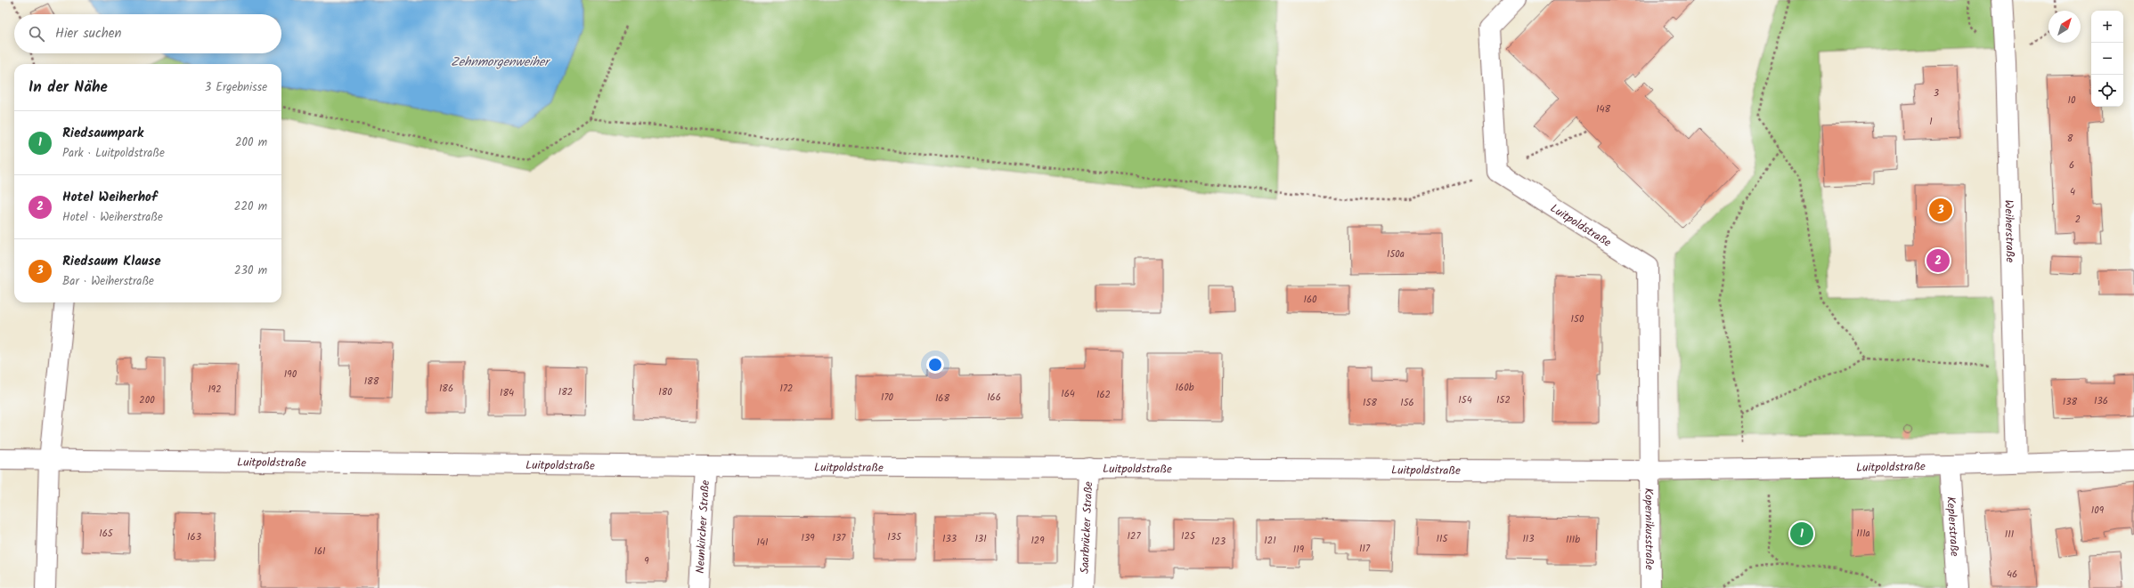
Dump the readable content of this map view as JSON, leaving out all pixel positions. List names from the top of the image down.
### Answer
{
  "streets": {
    "street": [
      "Luitpoldstraße",
      "Weiherstraße",
      "Keplerstraße",
      "Neunkircher Straße",
      "Saarbrücker Straße",
      "Kopernikusstraße"
    ]
  },
  "crossings": [
    ["Luitpoldstraße", "Weiherstraße"],
    ["Luitpoldstraße", "Keplerstraße"],
    ["Luitpoldstraße", "Neunkircher Straße"],
    ["Luitpoldstraße", "Saarbrücker Straße"],
    ["Luitpoldstraße", "Kopernikusstraße"]
  ],
  "water": ["Zehnmorgenweiher"],
  "house_numbers": [
    "3",
    "10",
    "148",
    "1",
    "8",
    "6",
    "4",
    "2",
    "150a",
    "160",
    "150",
    "190",
    "188",
    "160b",
    "186",
    "172",
    "192",
    "182",
    "180",
    "184",
    "164",
    "162",
    "170",
    "166",
    "168",
    "200",
    "154",
    "152",
    "136",
    "138",
    "158",
    "156",
    "109",
    "165",
    "111a",
    "111",
    "127",
    "125",
    "163",
    "135",
    "139",
    "137",
    "133",
    "131",
    "115",
    "113",
    "111b",
    "129",
    "121",
    "123",
    "141",
    "117",
    "119",
    "161",
    "9",
    "46"
  ],
  "north": "top right",
  "page": {
    "map_buttons": ["+", "−"],
    "search": "Hier suchen",
    "heading": ["In der Nähe", "3 Ergebnisse"],
    "list": [
      {
        "mark": "1",
        "name": "Riedsaumpark",
        "note": "Park · Luitpoldstraße",
        "value": "200 m"
      },
      {
        "mark": "2",
        "name": "Hotel Weiherhof",
        "note": "Hotel · Weiherstraße",
        "value": "220 m"
      },
      {
        "mark": "3",
        "name": "Riedsaum Klause",
        "note": "Bar · Weiherstraße",
        "value": "230 m"
      }
    ],
    "pins": ["3", "2", "1"]
  }
}
